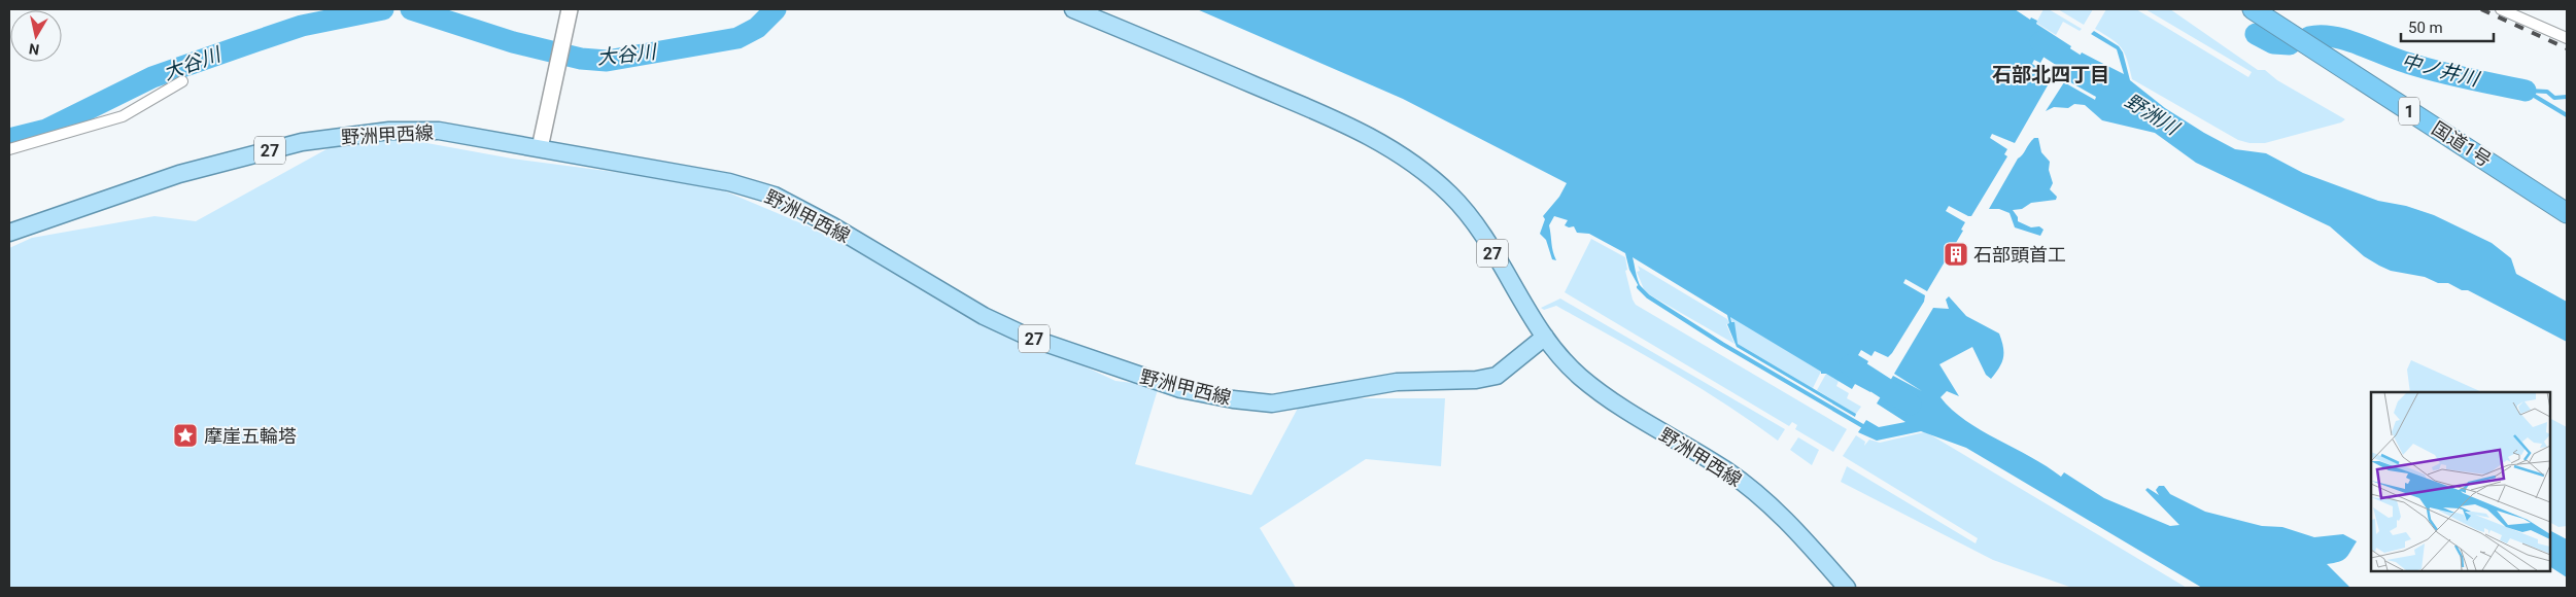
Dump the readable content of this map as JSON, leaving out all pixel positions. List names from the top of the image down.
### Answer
{
  "streets": {
    "highway": ["1", "国道1号"],
    "main road": ["野洲甲西線", "27"]
  },
  "districts": ["石部北四丁目"],
  "water": ["大谷川", "中ノ井川", "野洲川"],
  "places": {
    "building": ["石部頭首工"],
    "place": ["摩崖五輪塔"]
  },
  "scale_bar": "50 m",
  "north": "bottom"
}
